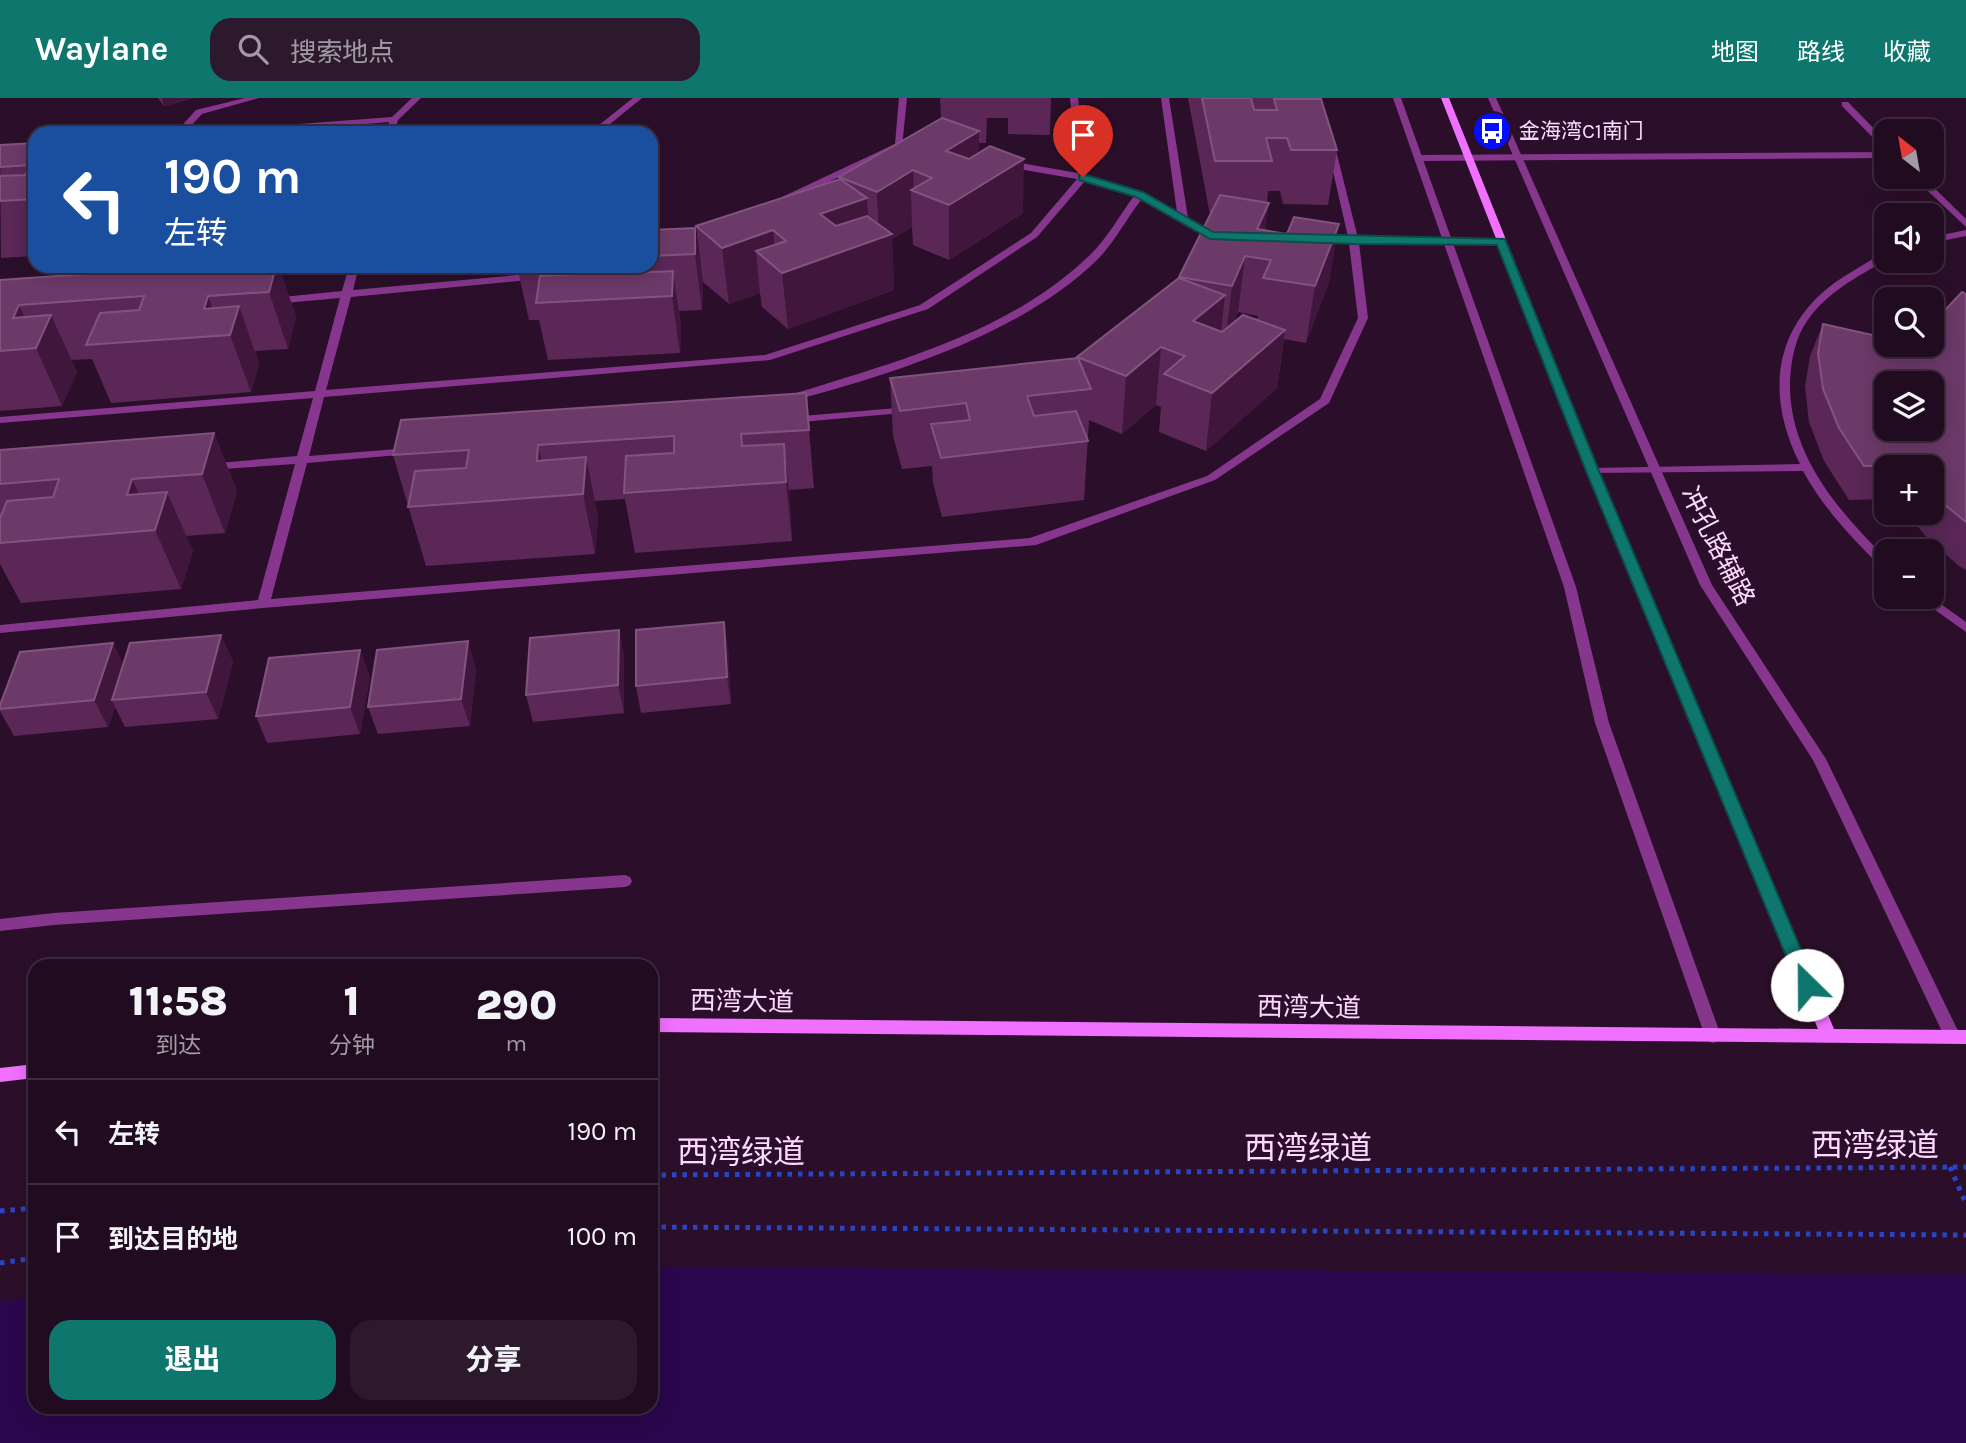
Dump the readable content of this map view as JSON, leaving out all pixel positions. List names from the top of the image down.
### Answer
{
  "streets": {
    "main road": ["西湾大道"],
    "street": ["冲孔路辅路"],
    "path": ["西湾绿道"]
  },
  "crossings": [
    ["冲孔路辅路", "西湾大道"]
  ],
  "places": {
    "bus stop": ["金海湾C1南门"]
  },
  "north": "top left",
  "page": {
    "header": "Waylane",
    "search": "搜索地点",
    "nav": ["地图", "路线", "收藏"],
    "map_buttons": ["+", "−"],
    "turn": ["190 m", "左转"],
    "eta": [
      "11:58",
      "到达",
      "1",
      "分钟",
      "290",
      "m"
    ],
    "list": [
      {
        "name": "左转",
        "value": "190 m"
      },
      {
        "name": "到达目的地",
        "value": "100 m"
      }
    ],
    "buttons": ["退出", "分享"]
  }
}
